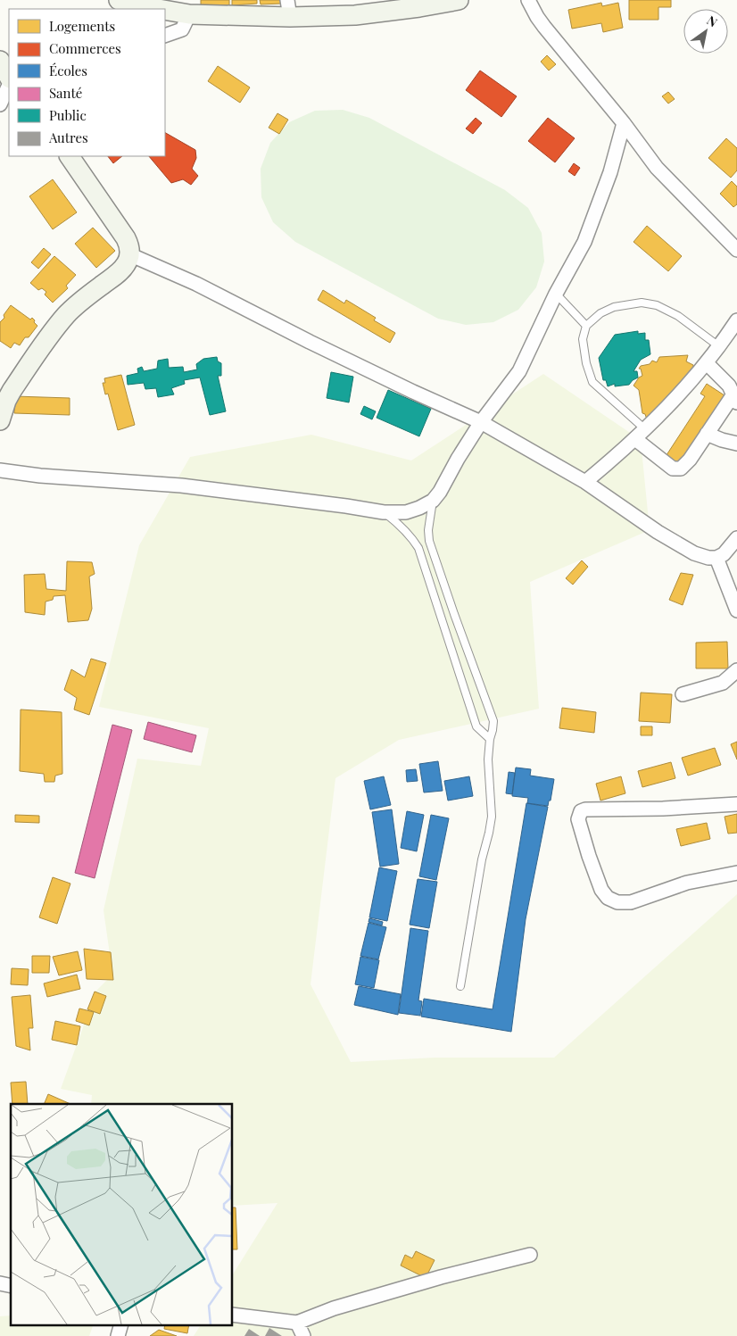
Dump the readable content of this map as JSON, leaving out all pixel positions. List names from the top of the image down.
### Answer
{
  "legend": [
    "Logements",
    "Commerces",
    "Écoles",
    "Santé",
    "Public",
    "Autres"
  ],
  "north": "top right"
}
